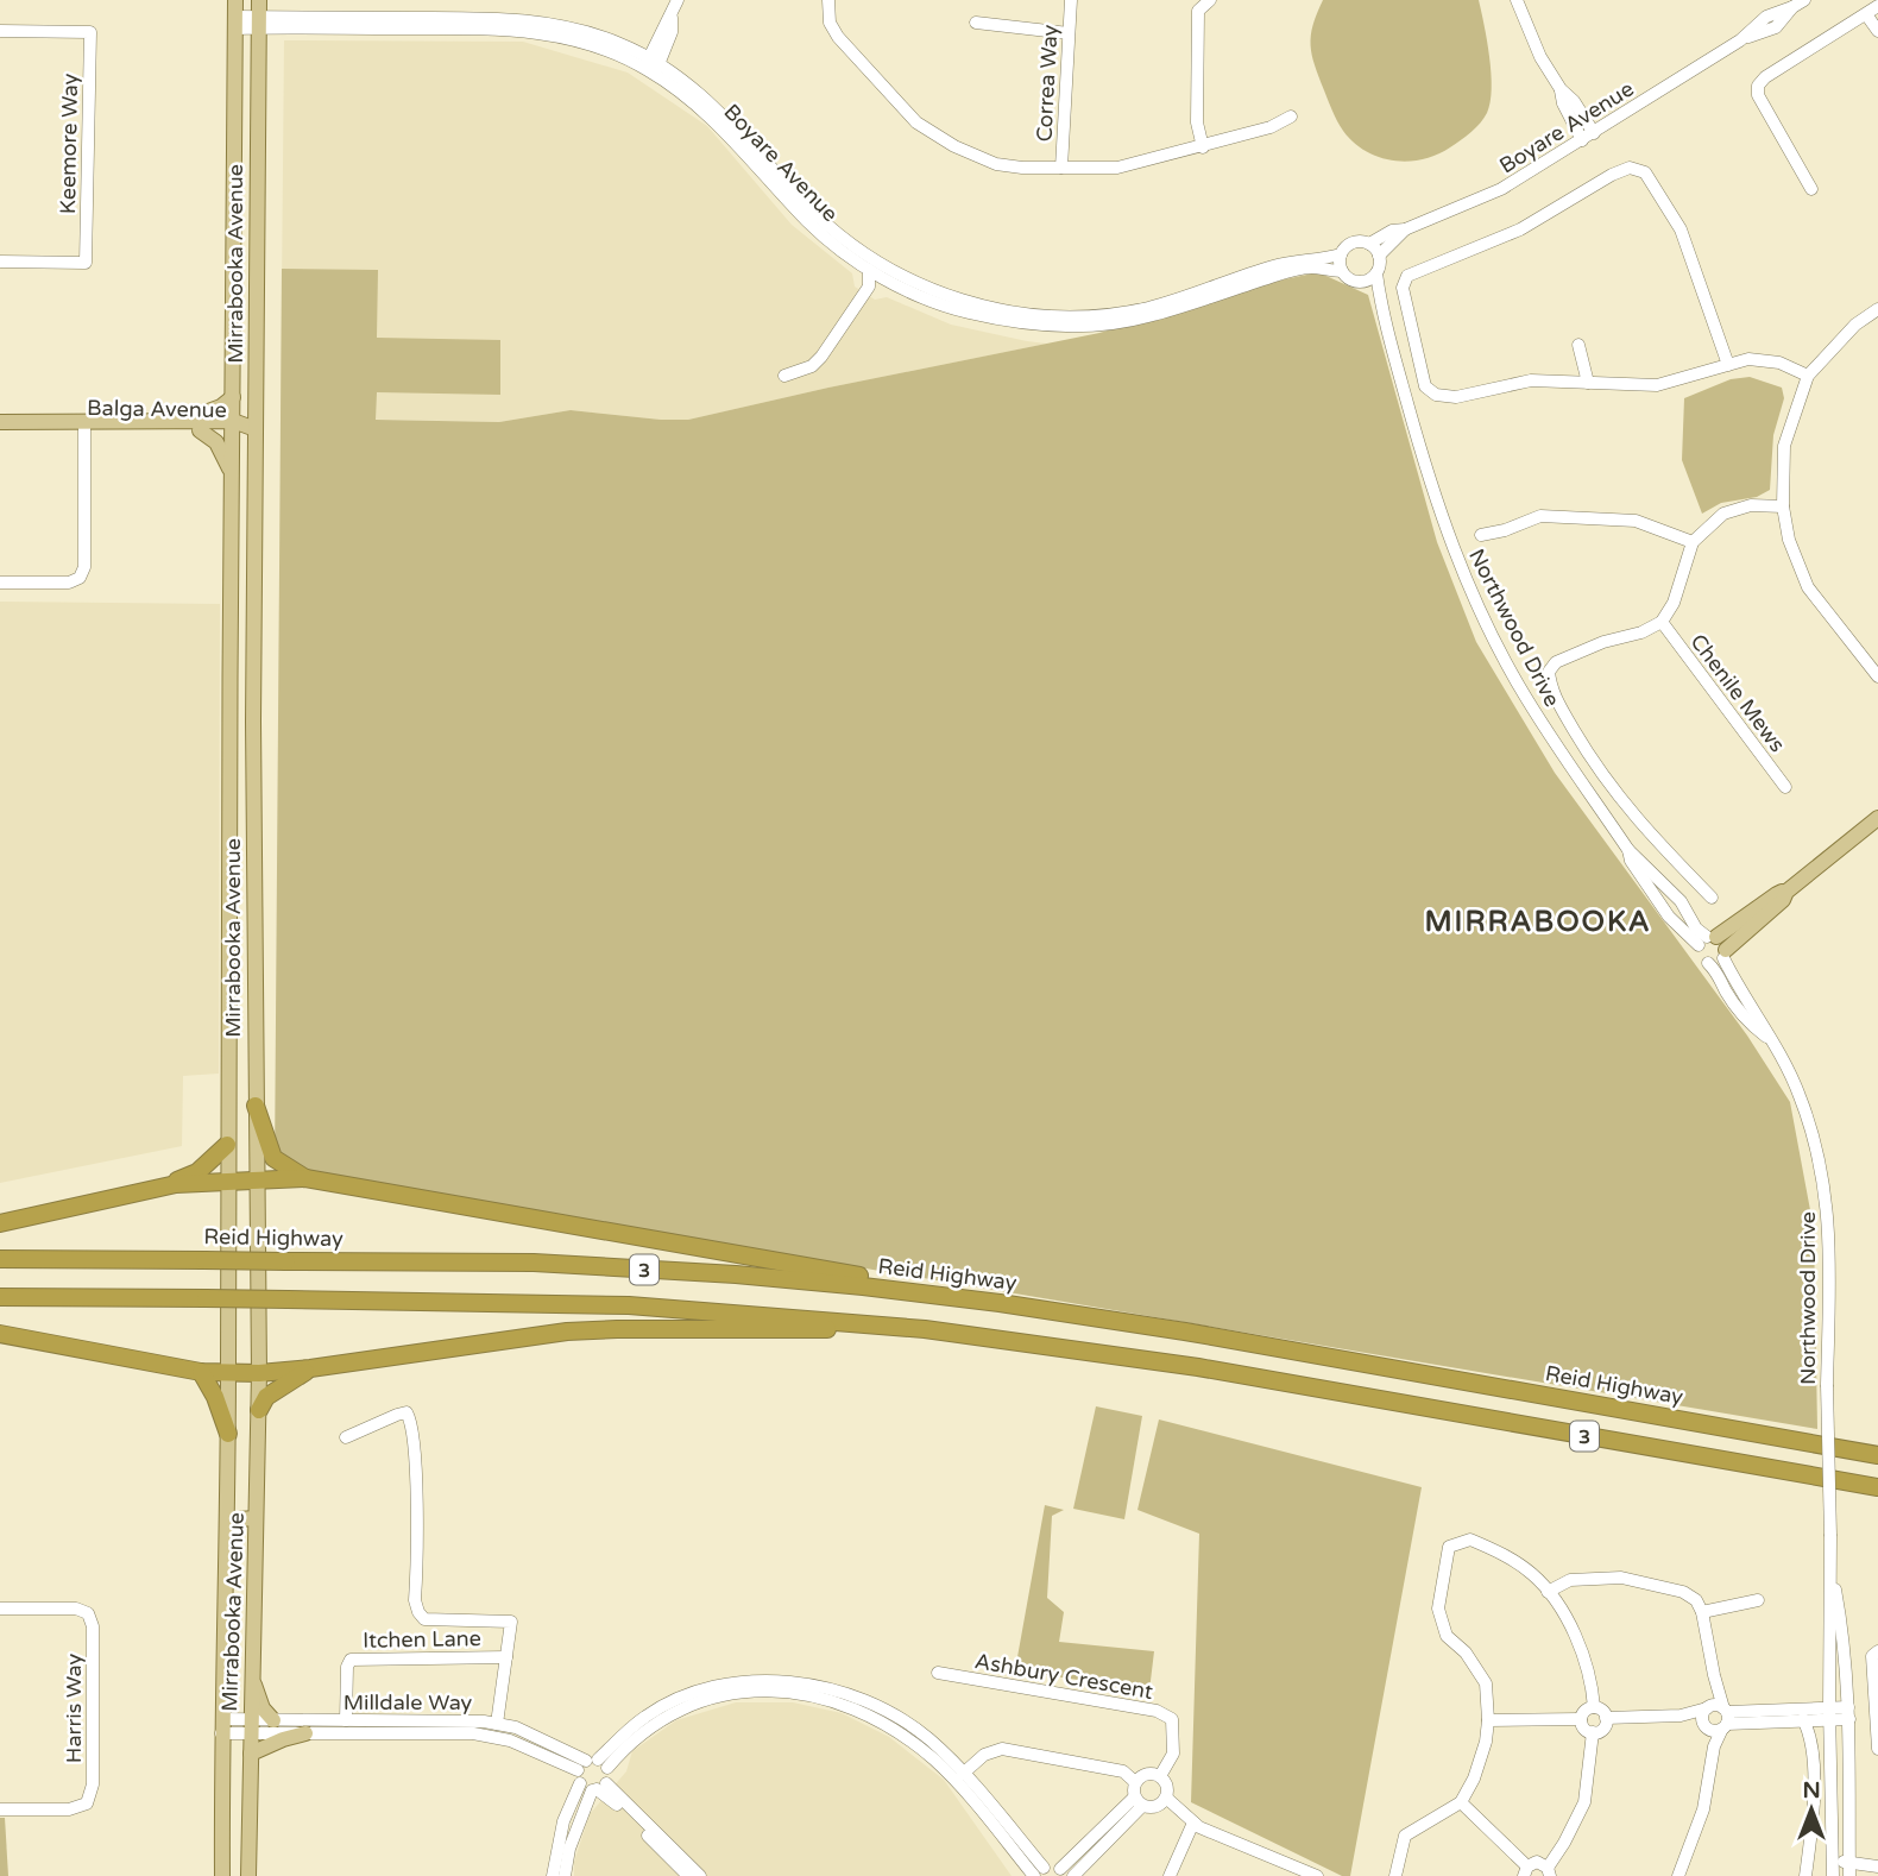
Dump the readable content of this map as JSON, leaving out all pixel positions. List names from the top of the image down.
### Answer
{
  "streets": {
    "highway": ["Reid Highway", "3"],
    "main road": ["Mirrabooka Avenue", "Balga Avenue"],
    "street": [
      "Correa Way",
      "Boyare Avenue",
      "Keemore Way",
      "Northwood Drive",
      "Chenile Mews",
      "Itchen Lane",
      "Ashbury Crescent",
      "Milldale Way",
      "Harris Way"
    ]
  },
  "crossings": [
    ["Boyare Avenue", "Mirrabooka Avenue"],
    ["Boyare Avenue", "Northwood Drive"],
    ["Mirrabooka Avenue", "Balga Avenue"],
    ["Mirrabooka Avenue", "Milldale Way"],
    ["Itchen Lane", "Milldale Way"]
  ],
  "districts": ["MIRRABOOKA"],
  "north": "top"
}
